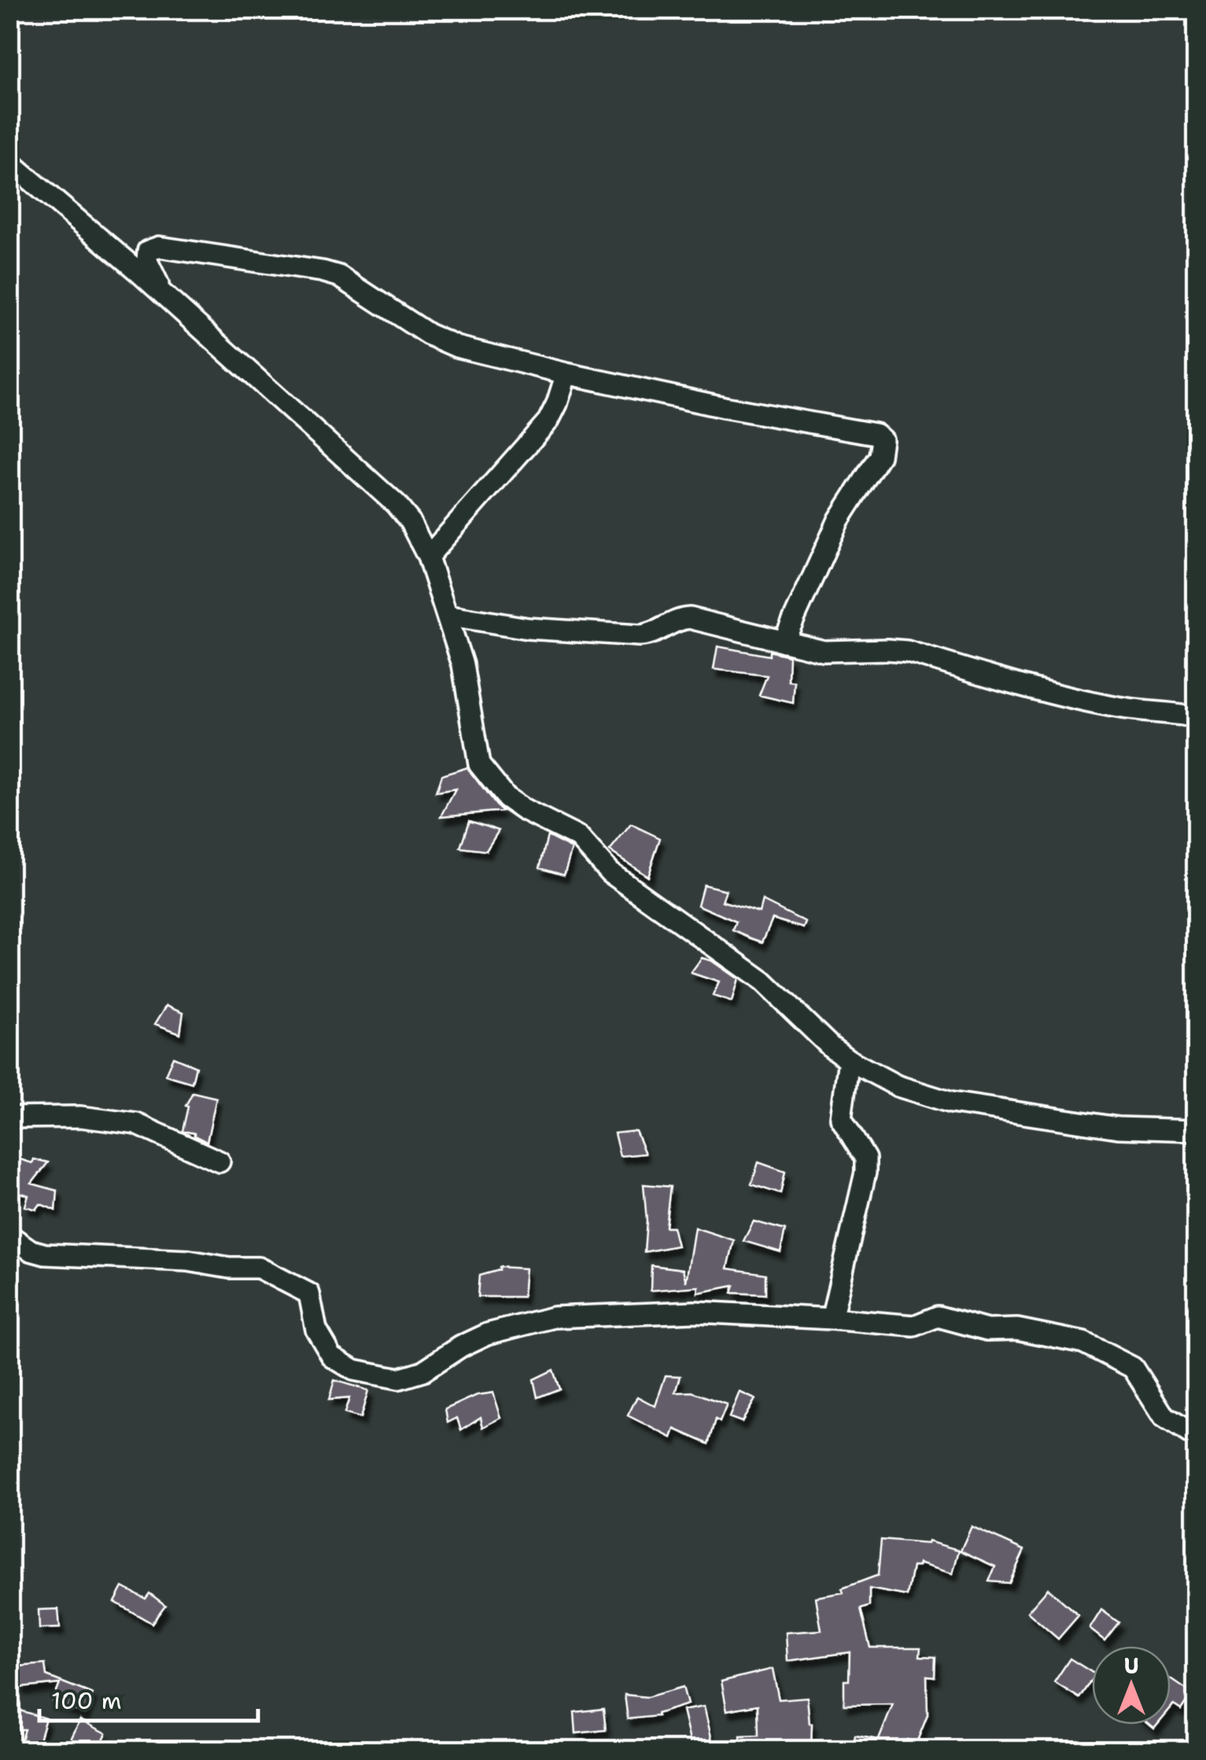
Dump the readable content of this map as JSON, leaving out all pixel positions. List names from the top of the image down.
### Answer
{
  "scale_bar": "100 m",
  "north": "top"
}
